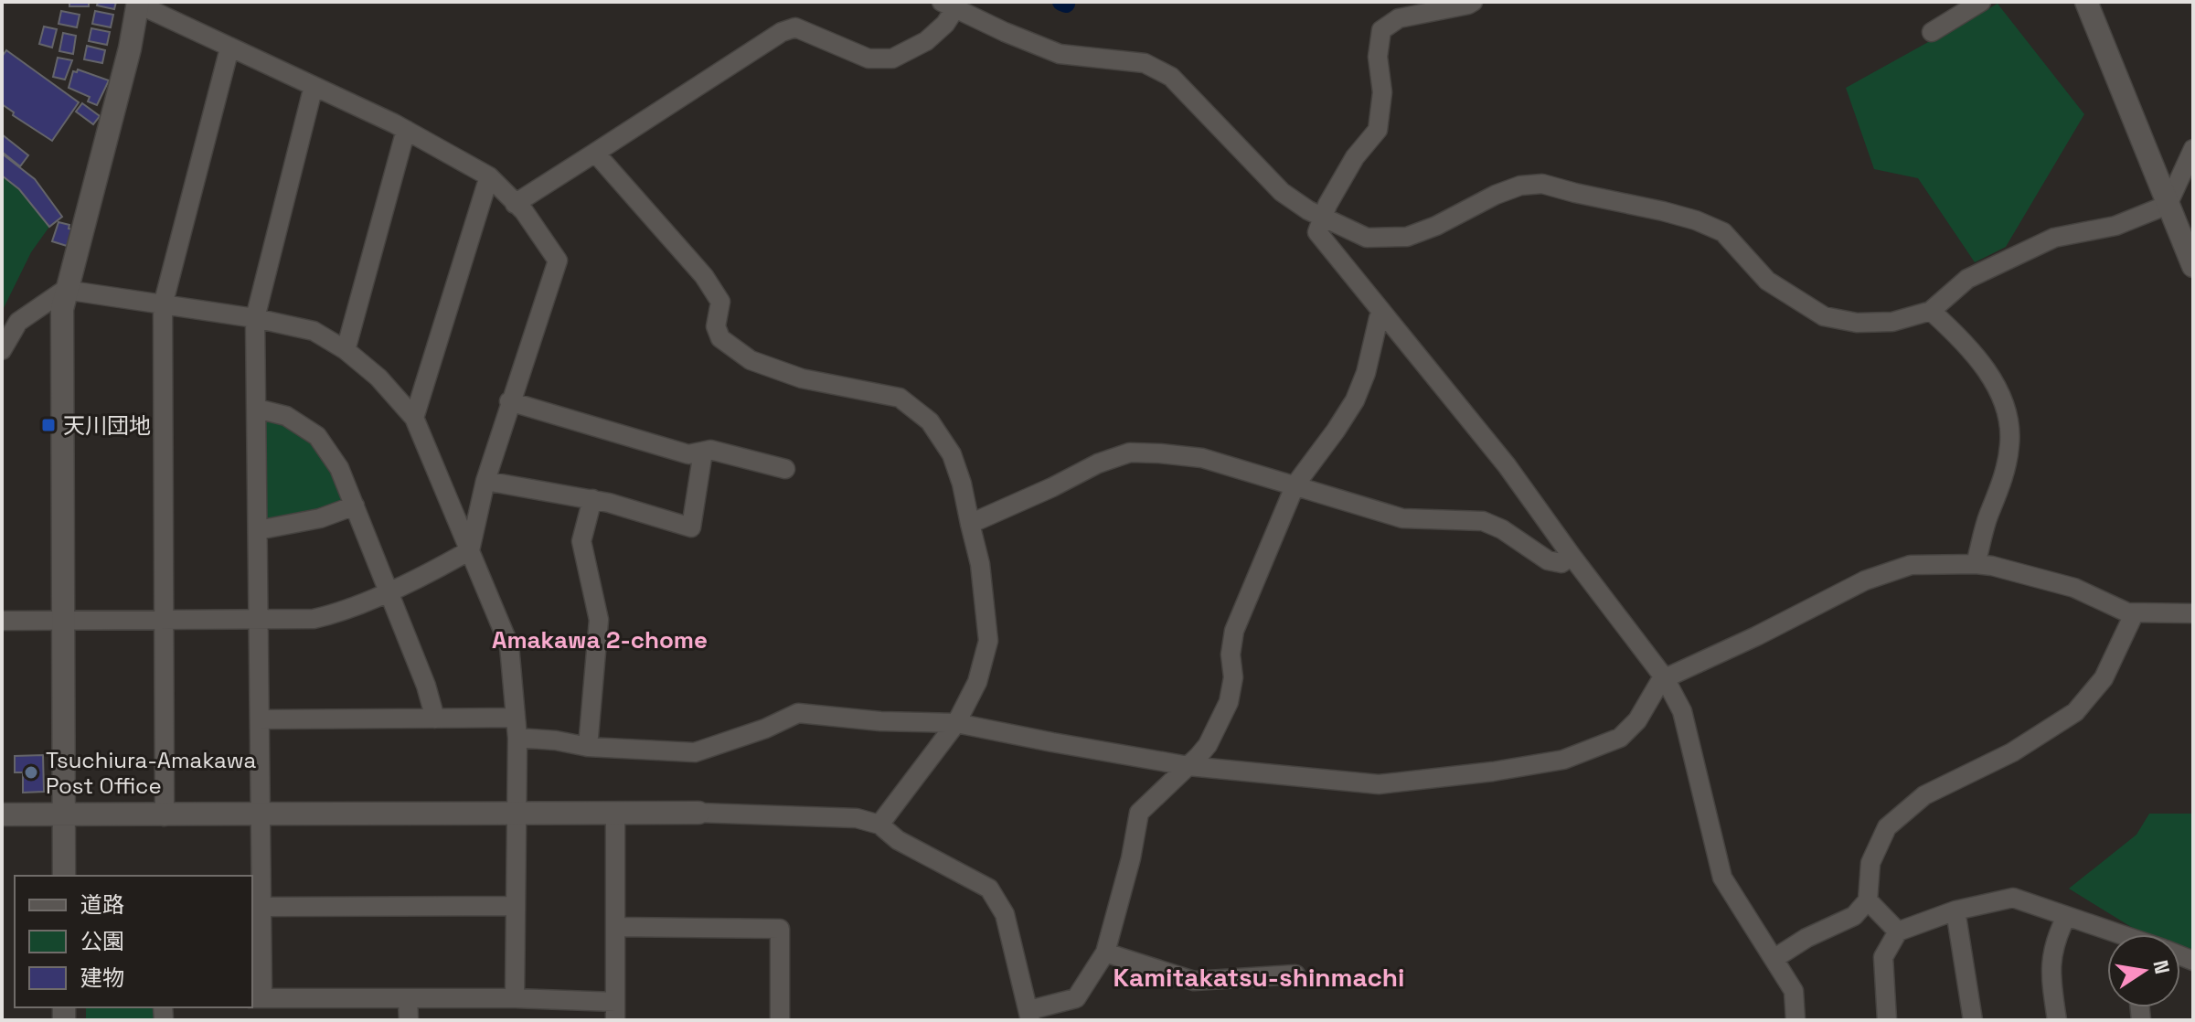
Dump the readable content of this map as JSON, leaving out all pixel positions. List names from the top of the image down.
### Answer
{
  "districts": ["Amakawa 2-chome", "Kamitakatsu-shinmachi"],
  "places": {
    "transit": ["天川団地"],
    "other": ["Tsuchiura-Amakawa Post Office"]
  },
  "legend": ["道路", "公園", "建物"],
  "north": "right"
}
